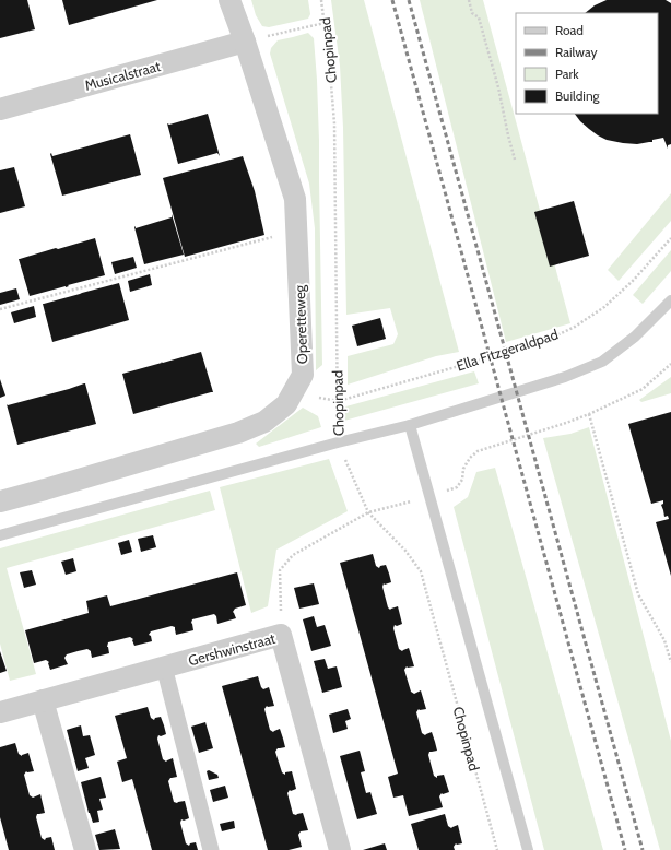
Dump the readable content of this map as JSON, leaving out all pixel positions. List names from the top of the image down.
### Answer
{
  "streets": {
    "street": ["Musicalstraat", "Operetteweg", "Gershwinstraat"],
    "path": ["Chopinpad", "Ella Fitzgeraldpad"]
  },
  "crossings": [
    ["Chopinpad", "Ella Fitzgeraldpad"],
    ["Musicalstraat", "Operetteweg"]
  ],
  "legend": [
    "Road",
    "Railway",
    "Park",
    "Building"
  ]
}
